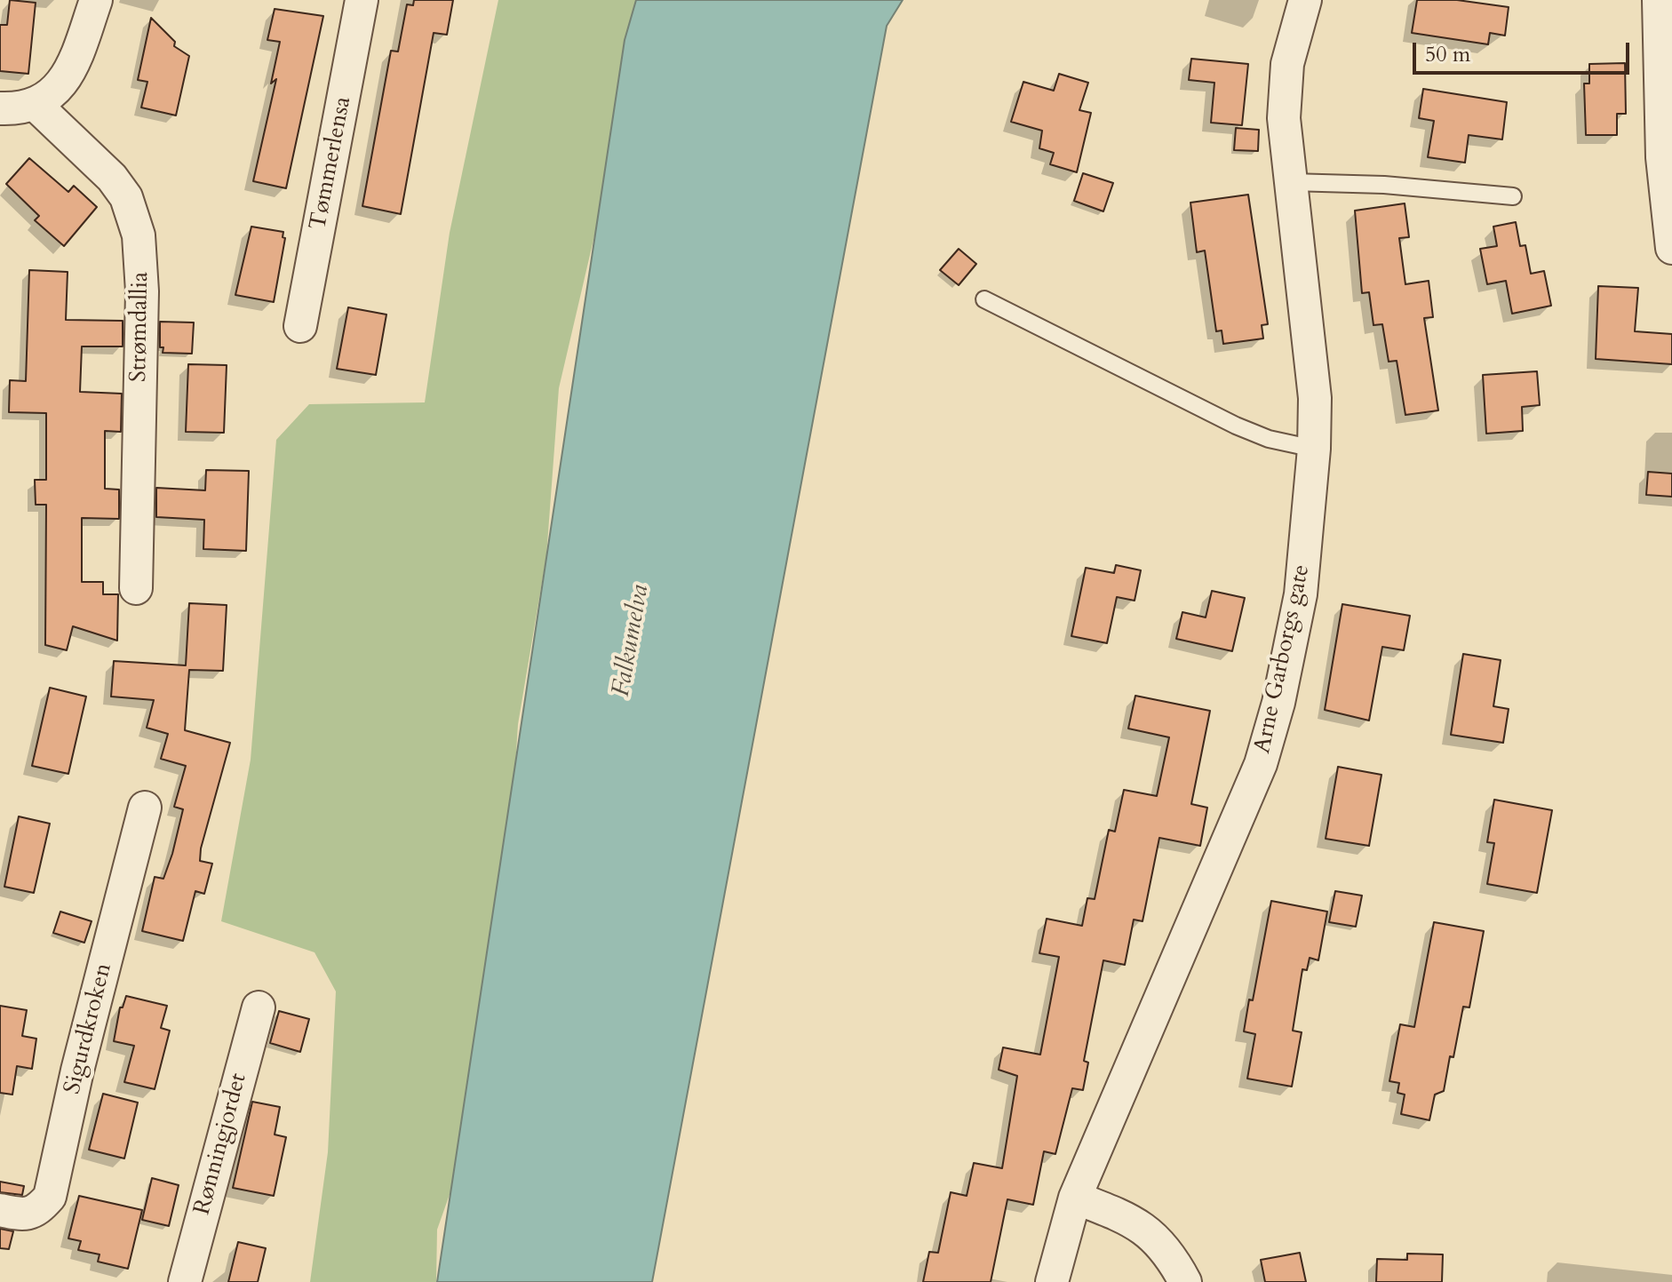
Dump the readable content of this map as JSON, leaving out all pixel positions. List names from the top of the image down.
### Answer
{
  "streets": {
    "street": [
      "Tømmerlensa",
      "Strømdallia",
      "Arne Garborgs gate",
      "Sigurdkroken",
      "Rønningjordet"
    ]
  },
  "water": ["Falkumelva"],
  "scale_bar": "50 m"
}
